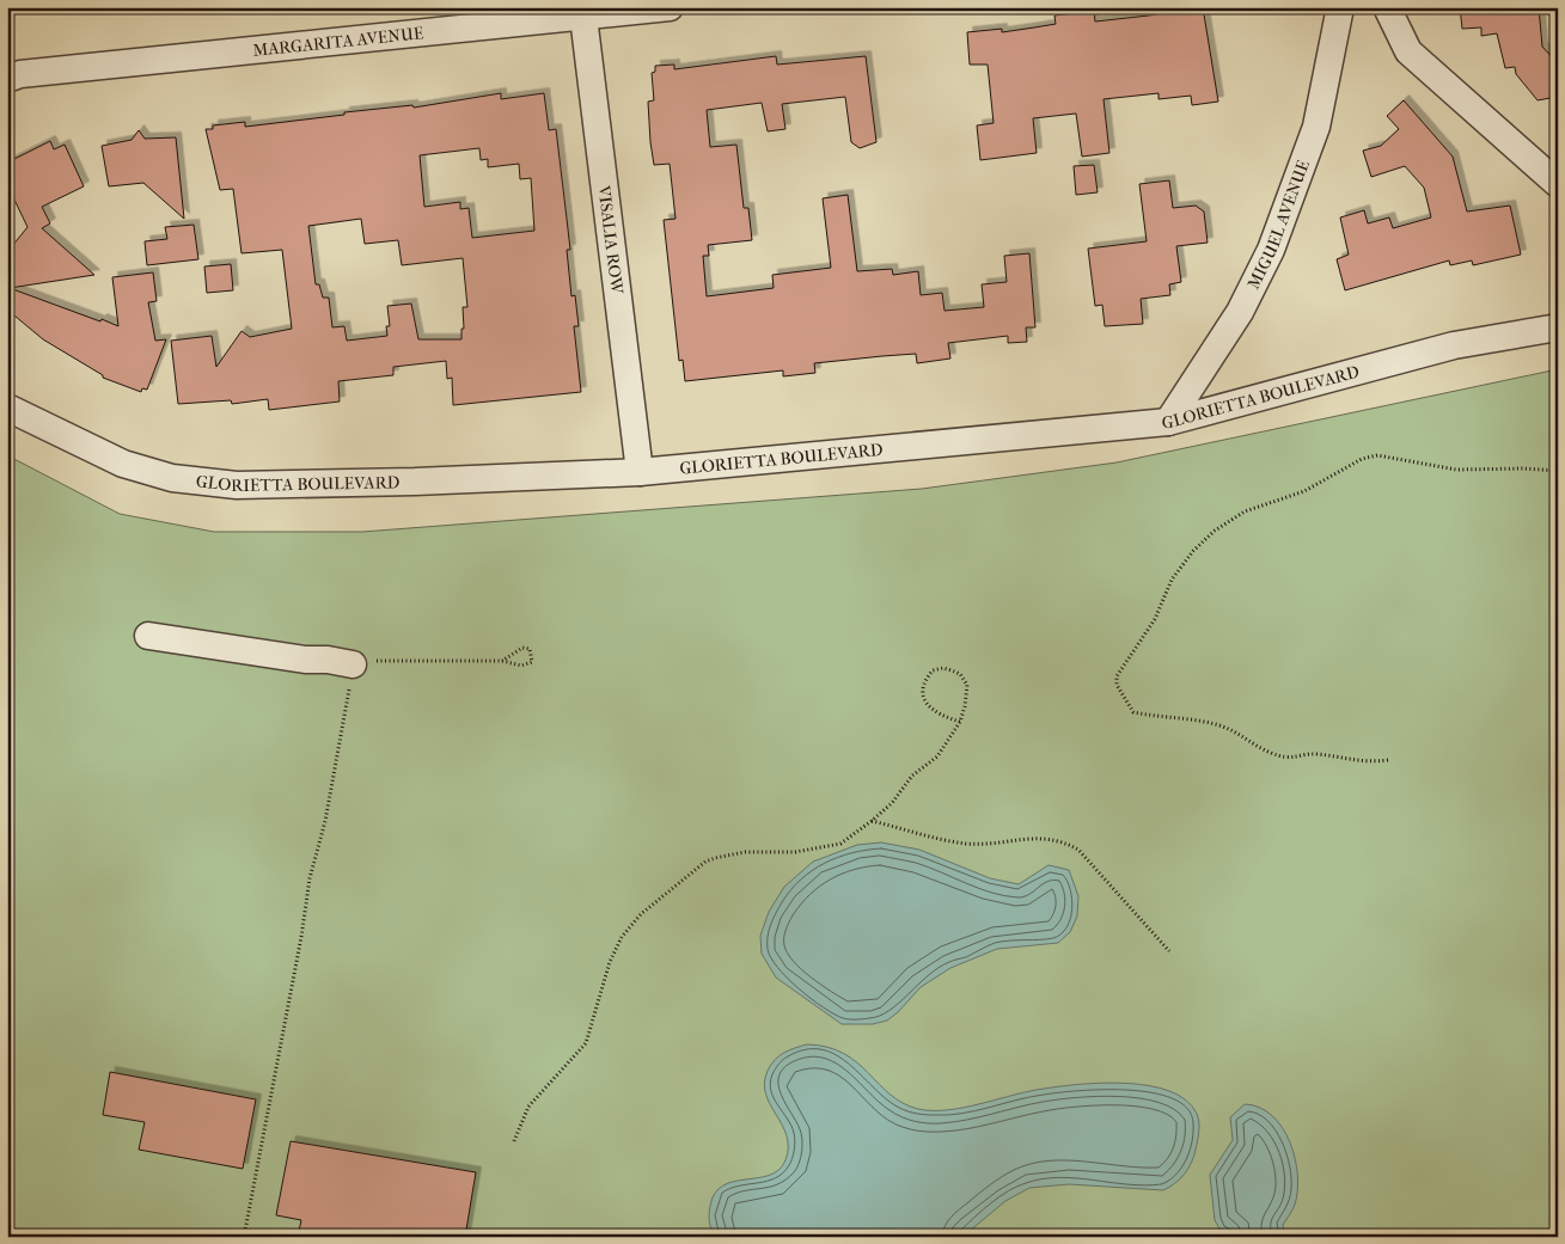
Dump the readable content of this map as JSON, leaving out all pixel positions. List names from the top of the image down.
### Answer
{
  "streets": {
    "street": [
      "MARGARITA AVENUE",
      "MIGUEL AVENUE",
      "VISALIA ROW",
      "GLORIETTA BOULEVARD"
    ]
  },
  "crossings": [
    ["MARGARITA AVENUE", "VISALIA ROW"],
    ["MIGUEL AVENUE", "GLORIETTA BOULEVARD"],
    ["VISALIA ROW", "GLORIETTA BOULEVARD"]
  ]
}
